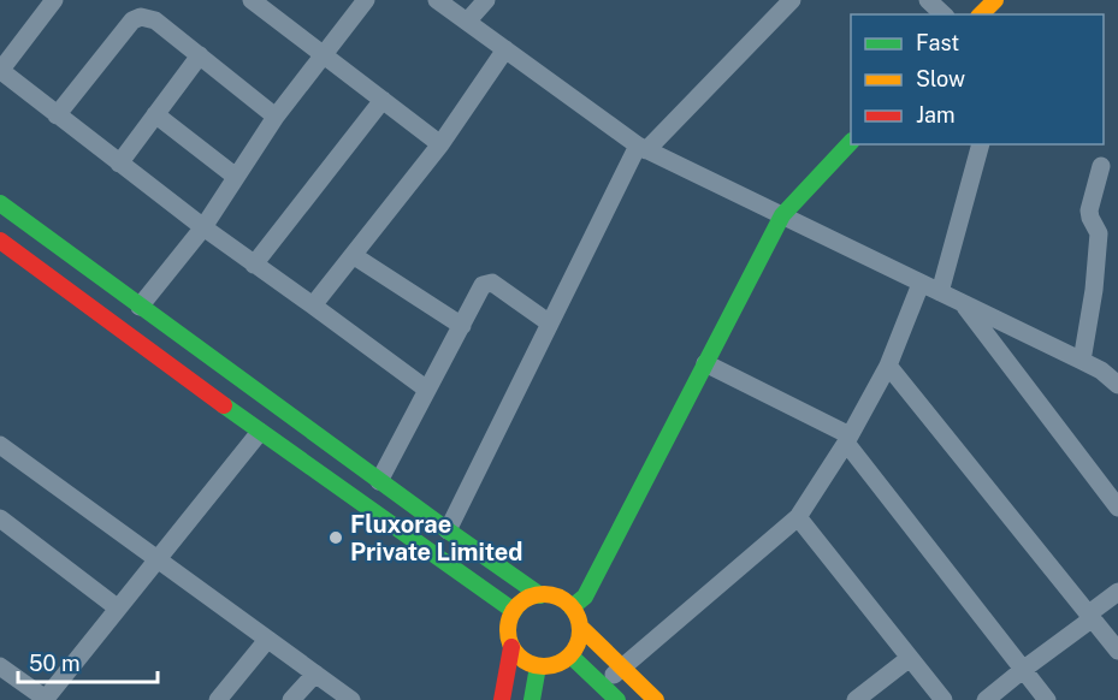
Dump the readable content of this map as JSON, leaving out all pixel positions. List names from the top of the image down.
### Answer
{
  "places": ["Fluxorae Private Limited"],
  "legend": ["Fast", "Slow", "Jam"],
  "scale_bar": "50 m"
}
